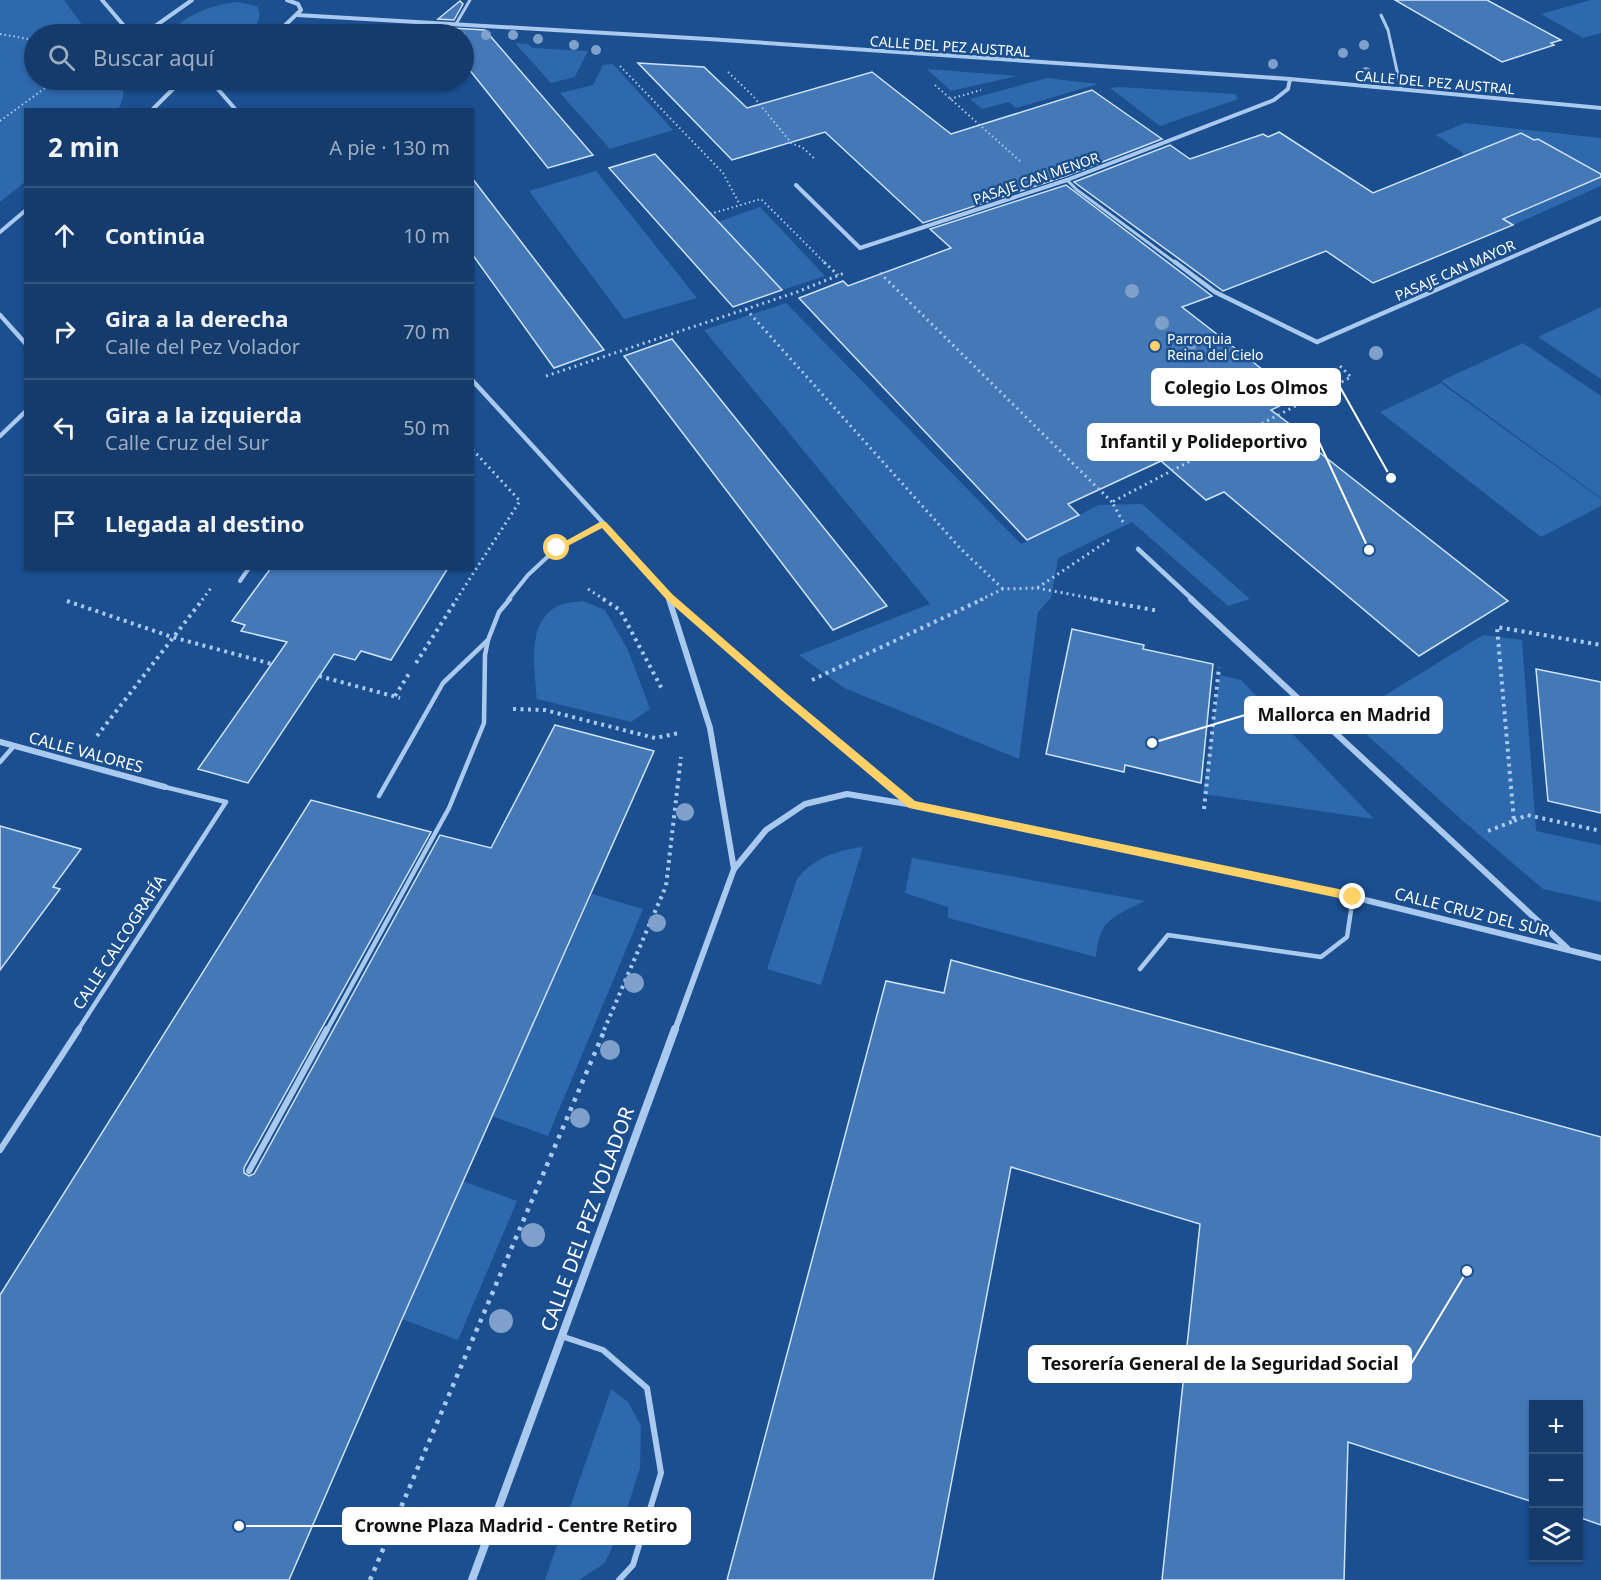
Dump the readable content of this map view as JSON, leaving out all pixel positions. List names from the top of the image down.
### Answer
{
  "streets": {
    "street": [
      "CALLE DEL PEZ AUSTRAL",
      "PASAJE CAN MENOR",
      "PASAJE CAN MAYOR",
      "CALLE VALORES",
      "CALLE CRUZ DEL SUR",
      "CALLE DEL PEZ VOLADOR"
    ],
    "lane": ["CALLE CALCOGRAFÍA"]
  },
  "crossings": [
    ["CALLE DEL PEZ AUSTRAL", "PASAJE CAN MENOR"],
    ["CALLE VALORES", "CALLE CALCOGRAFÍA"],
    ["CALLE CRUZ DEL SUR", "CALLE DEL PEZ VOLADOR"]
  ],
  "places": [
    "Parroquia Reina del Cielo",
    "Colegio Los Olmos",
    "Infantil y Polideportivo",
    "Mallorca en Madrid",
    "Tesorería General de la Seguridad Social",
    "Crowne Plaza Madrid - Centre Retiro"
  ],
  "page": {
    "search": "Buscar aquí",
    "heading": ["2 min", "A pie · 130 m"],
    "list": [
      ["Continúa", "10 m"],
      ["Gira a la derecha", "Calle del Pez Volador", "70 m"],
      ["Gira a la izquierda", "Calle Cruz del Sur", "50 m"],
      "Llegada al destino"
    ],
    "map_buttons": ["+", "−"]
  }
}
